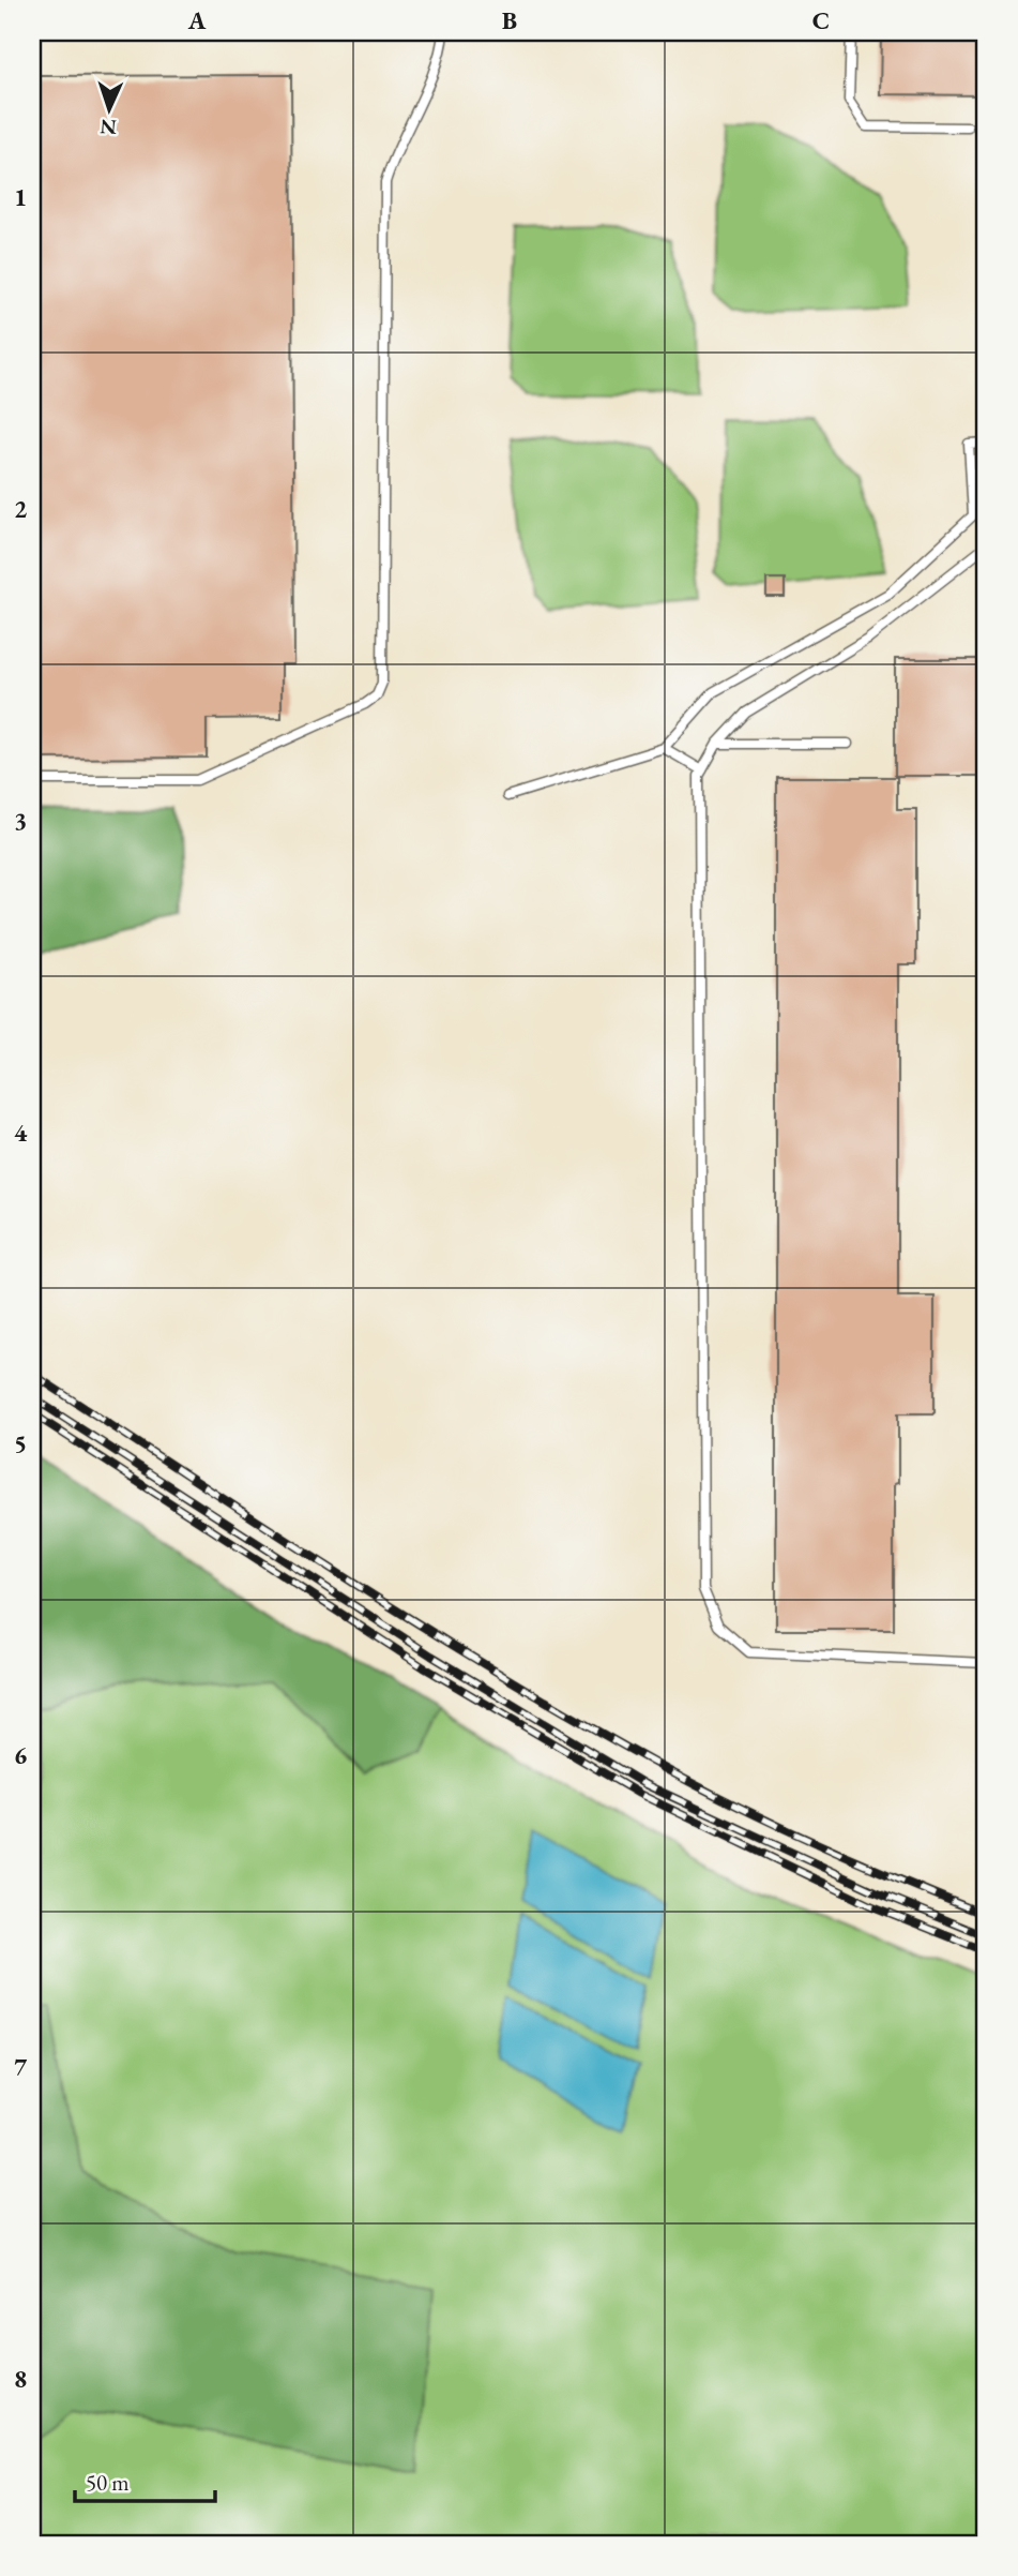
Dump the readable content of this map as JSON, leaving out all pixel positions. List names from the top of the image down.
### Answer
{
  "scale_bar": "50 m",
  "north": "bottom",
  "grid": {
    "columns": ["A", "B", "C"],
    "rows": [
      "1",
      "2",
      "3",
      "4",
      "5",
      "6",
      "7",
      "8"
    ]
  }
}
